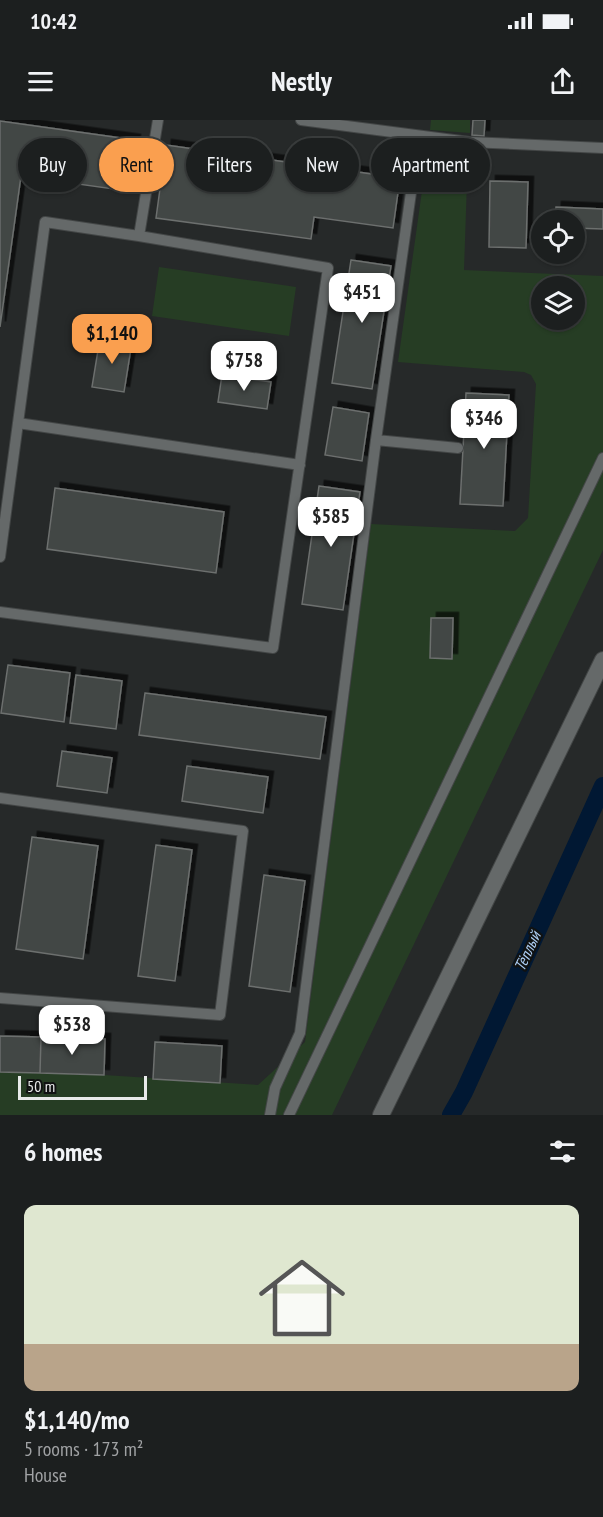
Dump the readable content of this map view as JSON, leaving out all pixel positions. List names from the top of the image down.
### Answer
{
  "water": ["Тёплый"],
  "scale_bar": "50 m",
  "page": {
    "status": "10:42",
    "header": "Nestly",
    "chip": [
      "Buy",
      "Rent",
      "Filters",
      "New",
      "Apartment"
    ],
    "price": [
      "$451",
      "$1,140",
      "$758",
      "$346",
      "$585",
      "$538"
    ],
    "scale": "50 m",
    "heading": "6 homes",
    "list": [
      {
        "name": "$1,140/mo",
        "note": "5 rooms · 173 m² · House"
      }
    ]
  }
}
